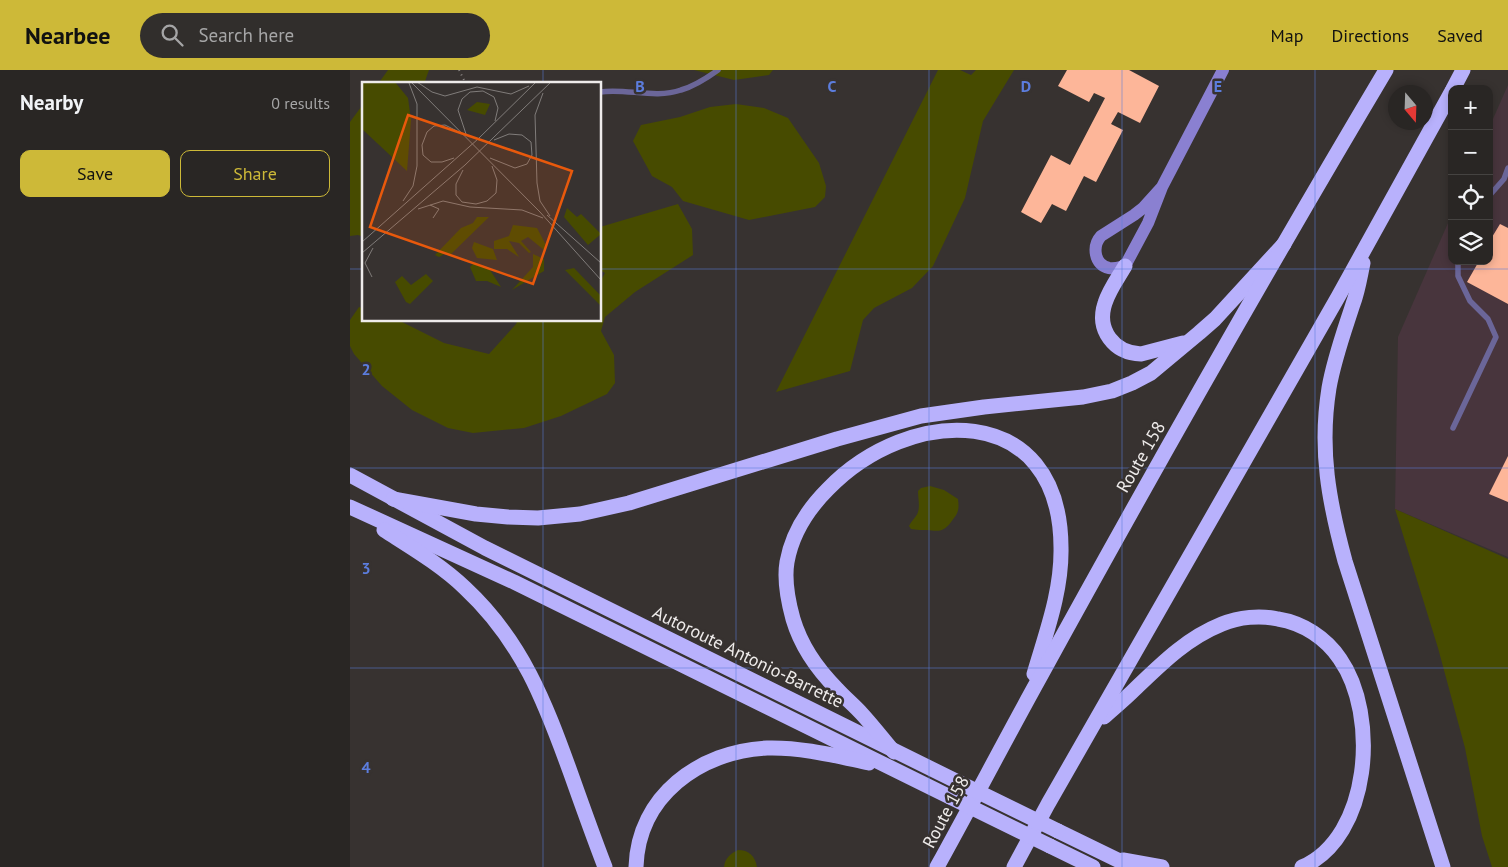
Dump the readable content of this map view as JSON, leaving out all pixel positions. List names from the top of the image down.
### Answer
{
  "streets": {
    "highway": ["Route 158", "Autoroute Antonio-Barrette"]
  },
  "north": "bottom",
  "page": {
    "header": "Nearbee",
    "search": "Search here",
    "nav": ["Map", "Directions", "Saved"],
    "heading": ["Nearby", "0 results"],
    "map_buttons": ["+", "−"],
    "buttons": ["Save", "Share"]
  },
  "grid": {
    "columns": [
      "B",
      "C",
      "D",
      "E"
    ],
    "rows": ["2", "3", "4"]
  }
}
